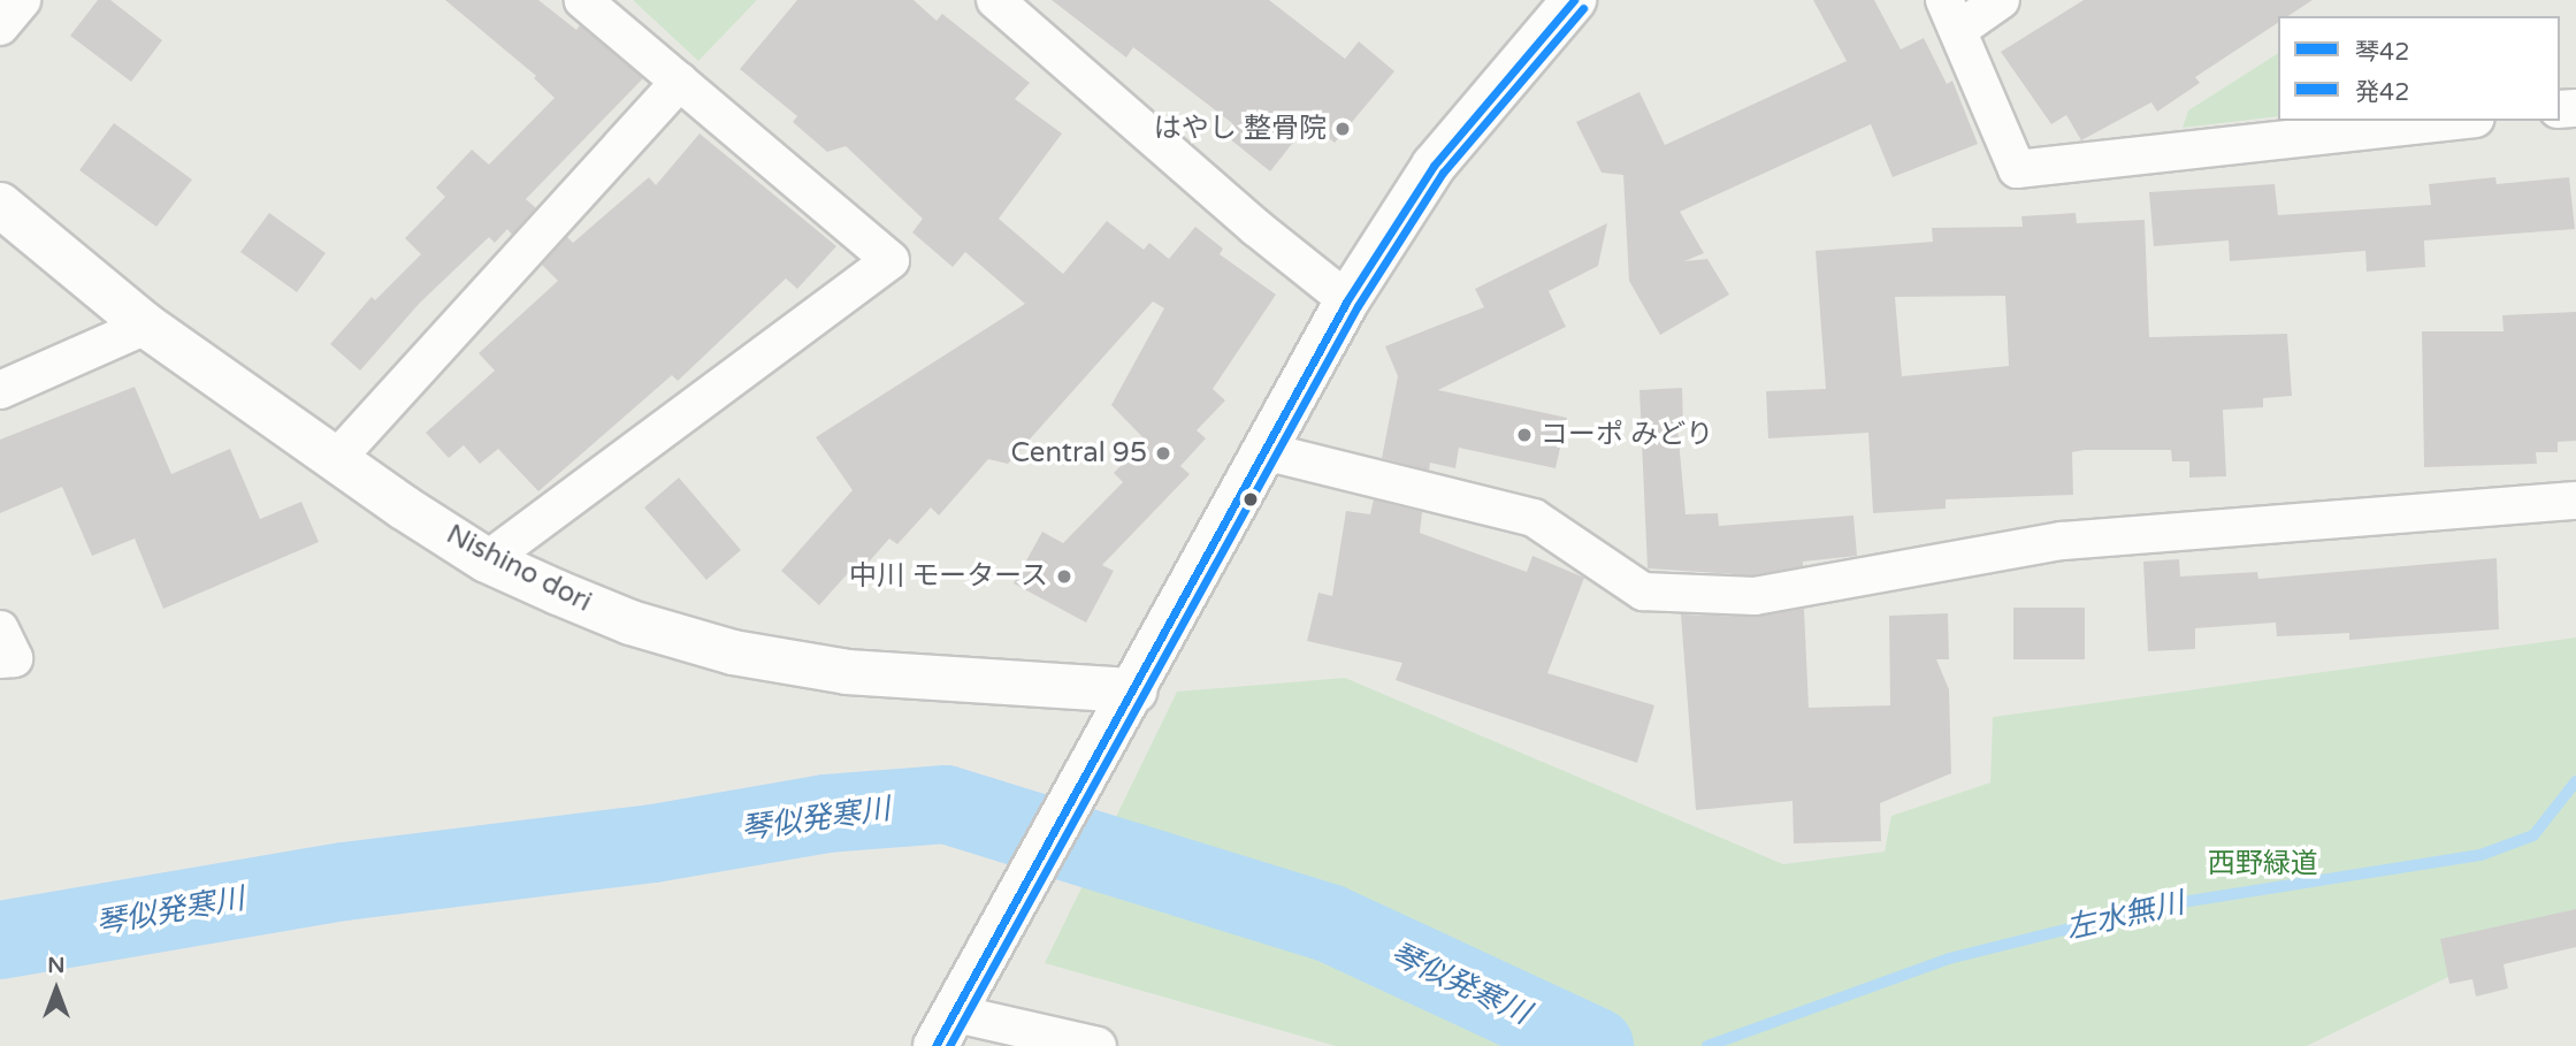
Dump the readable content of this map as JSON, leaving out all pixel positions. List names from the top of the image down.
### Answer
{
  "streets": {
    "street": ["Nishino dori"]
  },
  "water": ["琴似発寒川", "左水無川"],
  "parks": ["西野緑道"],
  "places": [
    "はやし 整骨院",
    "コーポ みどり",
    "Central 95",
    "中川 モータース"
  ],
  "lines": ["transit line 琴42", "transit line 発42"],
  "legend": ["琴42", "発42"],
  "north": "top"
}
